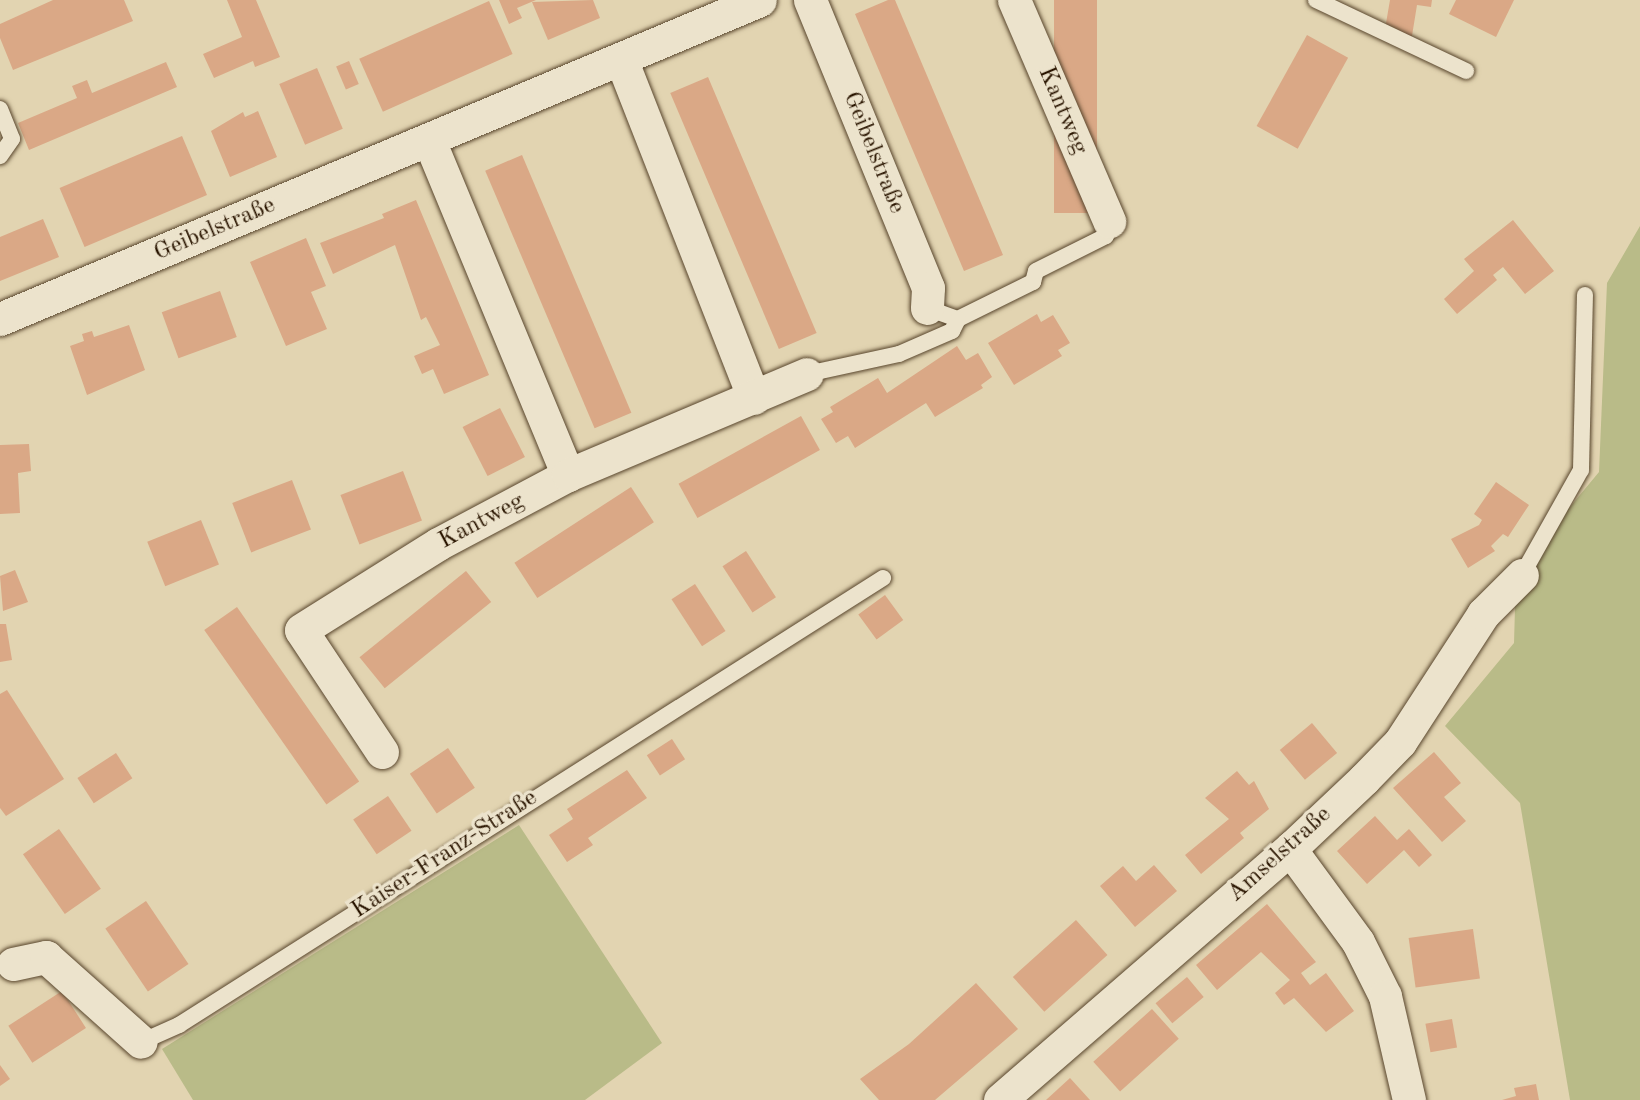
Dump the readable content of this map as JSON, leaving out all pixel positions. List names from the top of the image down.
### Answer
{
  "streets": {
    "street": [
      "Kantweg",
      "Geibelstraße",
      "Kaiser-Franz-Straße",
      "Amselstraße"
    ]
  }
}
